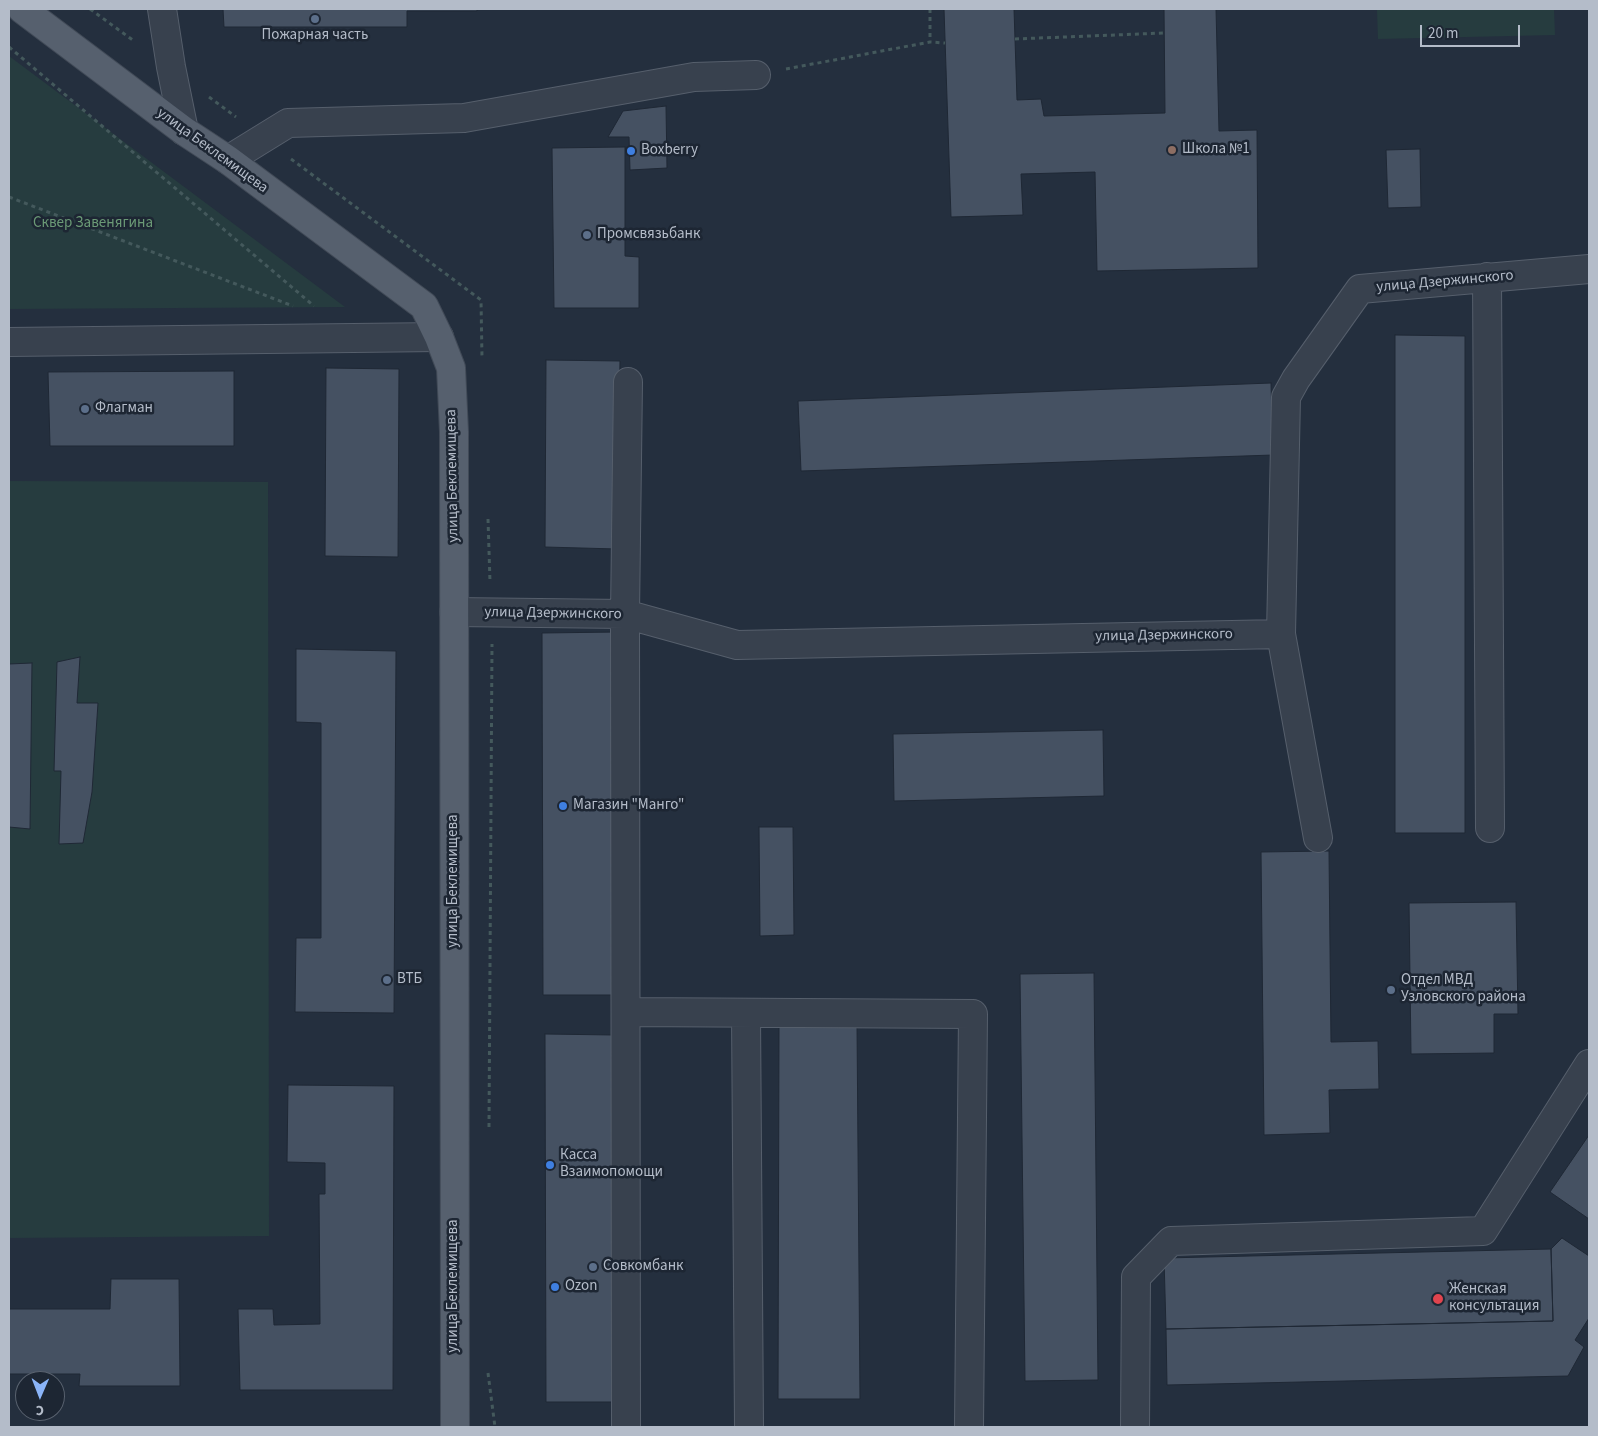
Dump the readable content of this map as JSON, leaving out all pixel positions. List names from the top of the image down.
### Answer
{
  "streets": {
    "main road": ["улица Беклемищева"],
    "street": ["улица Дзержинского"]
  },
  "crossings": [
    ["улица Беклемищева", "улица Дзержинского"]
  ],
  "parks": ["Сквер Завенягина"],
  "places": [
    "Пожарная часть",
    "Школа №1",
    "Boxberry",
    "Промсвязьбанк",
    "Флагман",
    "Магазин \"Манго\"",
    "ВТБ",
    "Отдел МВД Узловского района",
    "Касса Взаимопомощи",
    "Совкомбанк",
    "Ozon",
    "Женская консультация"
  ],
  "scale_bar": "20 m",
  "north": "bottom"
}
